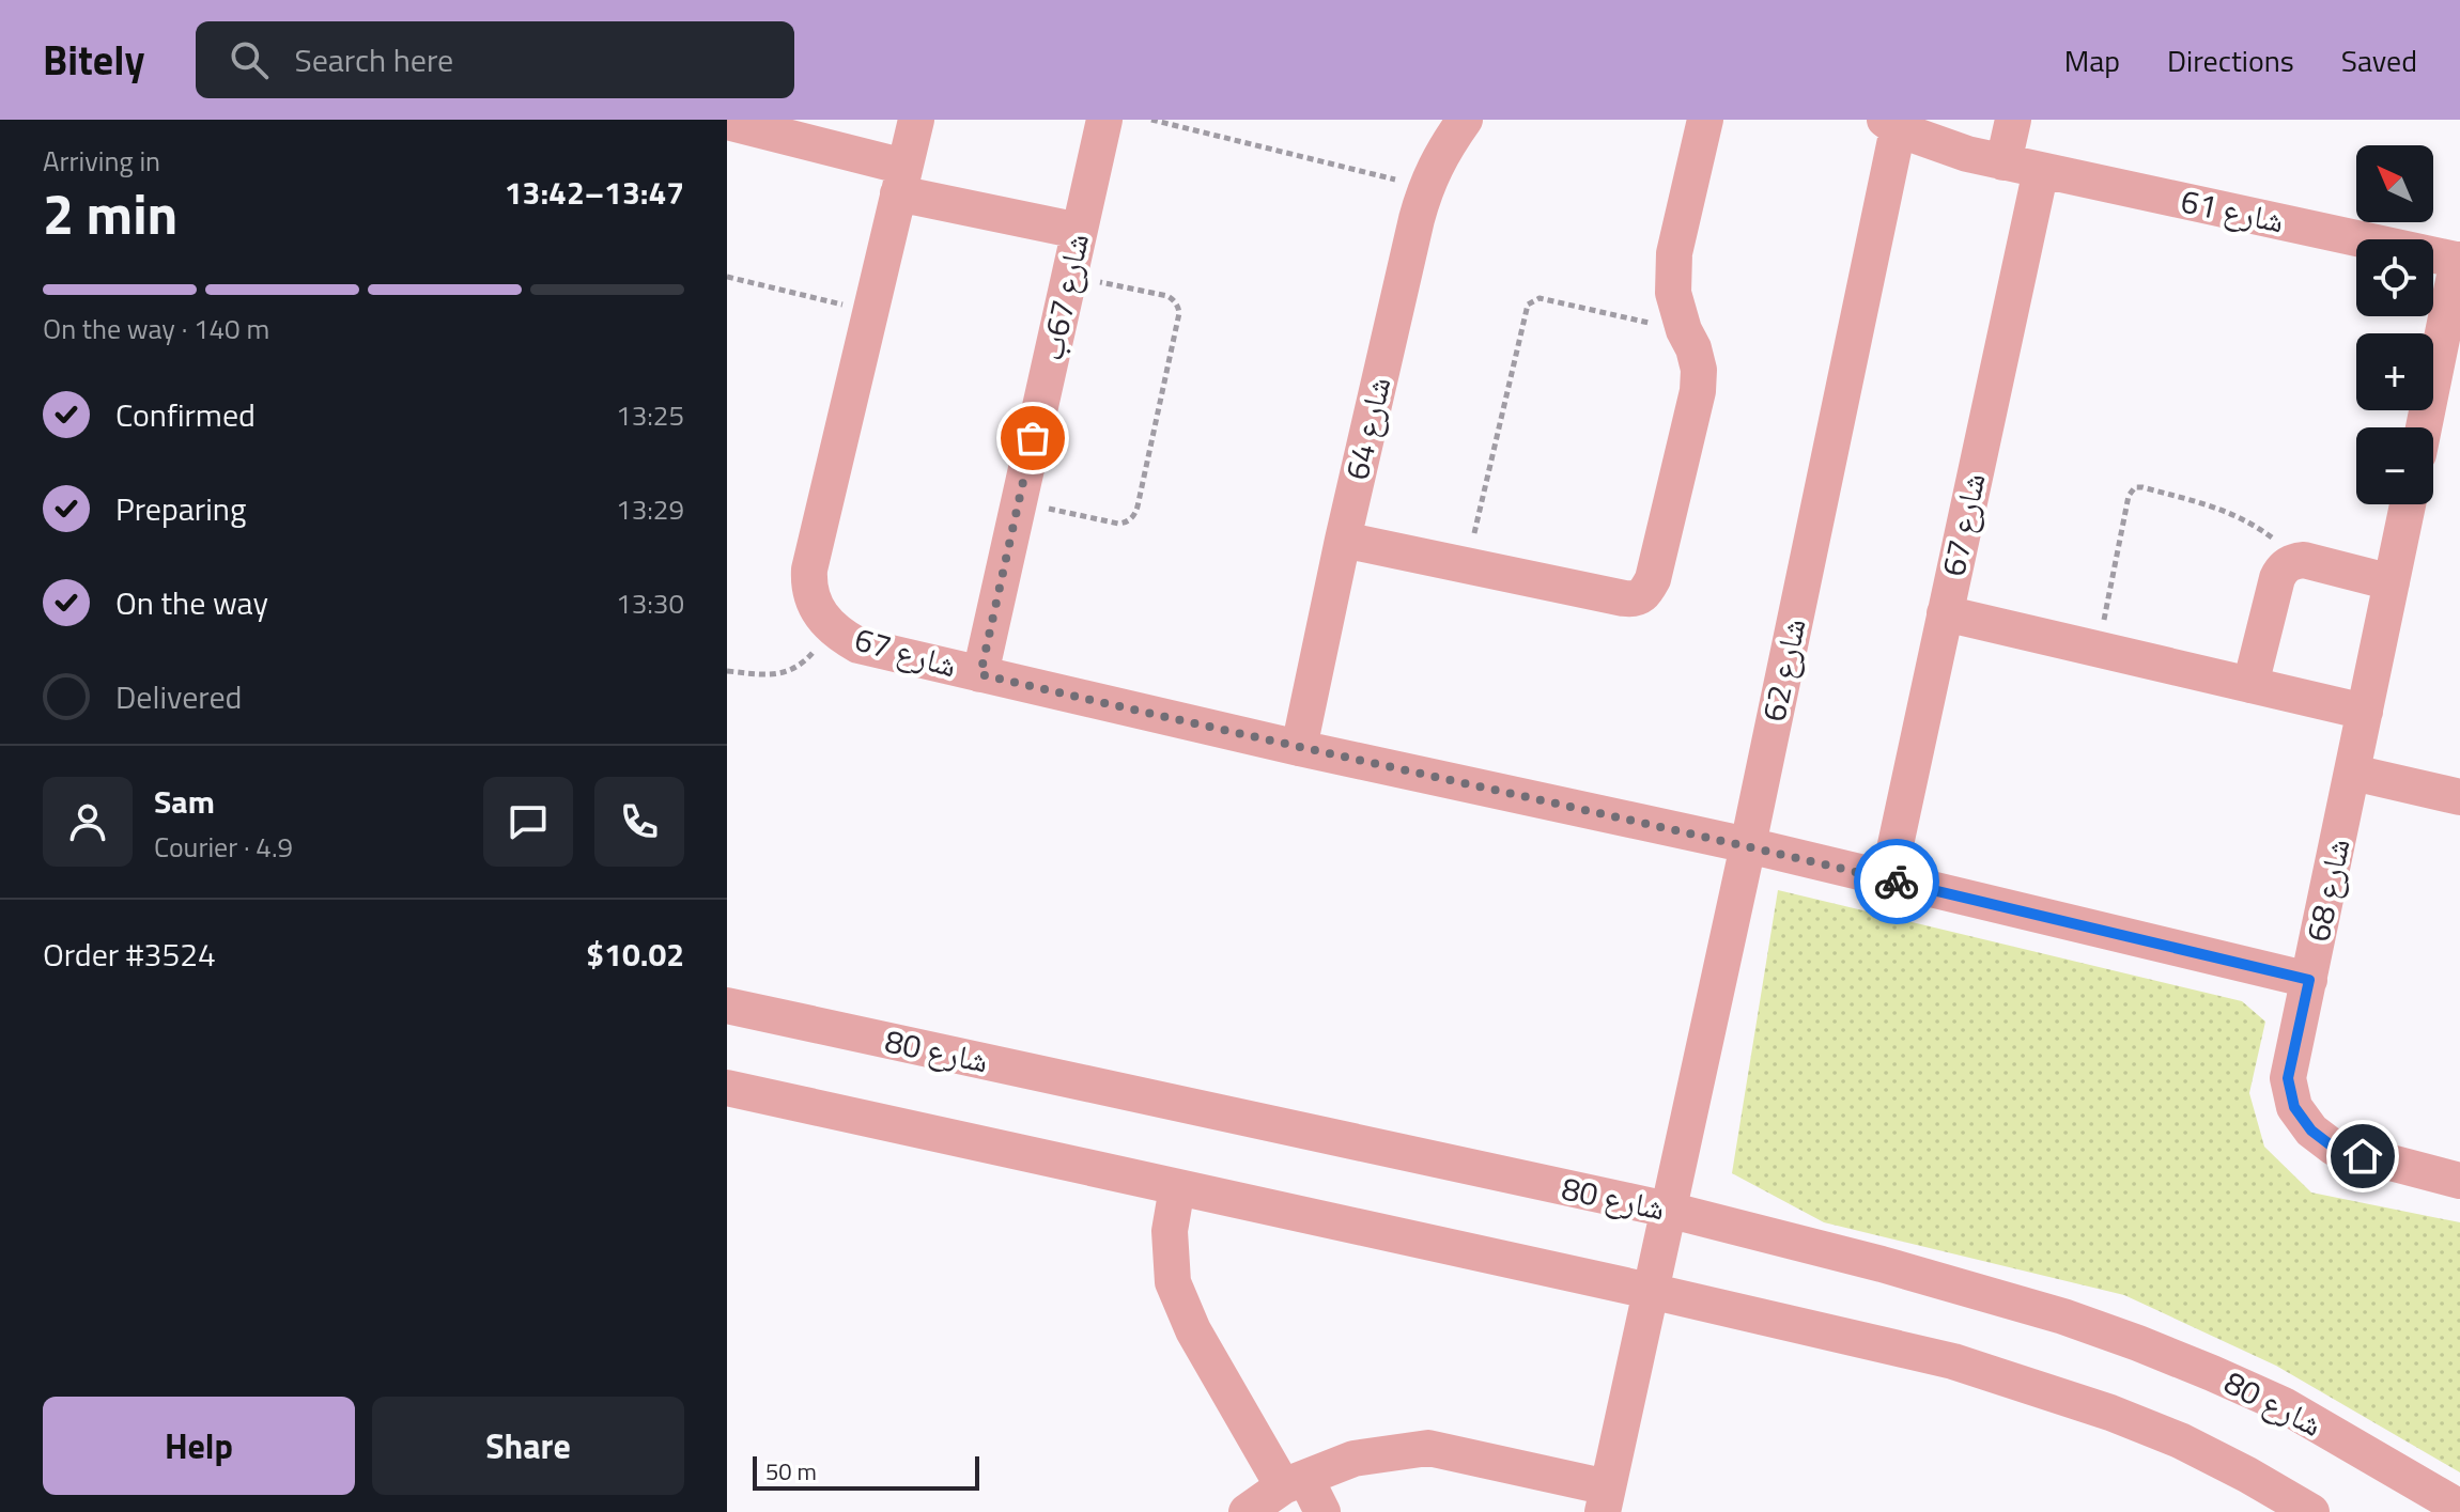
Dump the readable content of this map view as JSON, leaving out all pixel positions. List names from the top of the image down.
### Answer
{
  "streets": {
    "street": [
      "شارع 61",
      "شارع 67ب",
      "شارع 64",
      "شارع 67",
      "شارع 62",
      "شارع 68",
      "شارع 80"
    ]
  },
  "crossings": [
    ["شارع 61", "شارع 67"],
    ["شارع 61", "شارع 62"],
    ["شارع 67ب", "شارع 67"],
    ["شارع 64", "شارع 67"],
    ["شارع 67", "شارع 62"],
    ["شارع 67", "شارع 68"],
    ["شارع 62", "شارع 80"]
  ],
  "scale_bar": "50 m",
  "north": "top left",
  "page": {
    "header": "Bitely",
    "search": "Search here",
    "nav": ["Map", "Directions", "Saved"],
    "heading": ["2 min", "Arriving in", "13:42–13:47"],
    "panel": [
      "Sam",
      "Courier · 4.9",
      "Order #3524",
      "$10.02"
    ],
    "map_buttons": ["+", "−"],
    "bar": "On the way · 140 m",
    "list": [
      ["Confirmed", "13:25"],
      ["Preparing", "13:29"],
      ["On the way", "13:30"],
      "Delivered"
    ],
    "buttons": ["Help", "Share"],
    "scale": "50 m"
  }
}
